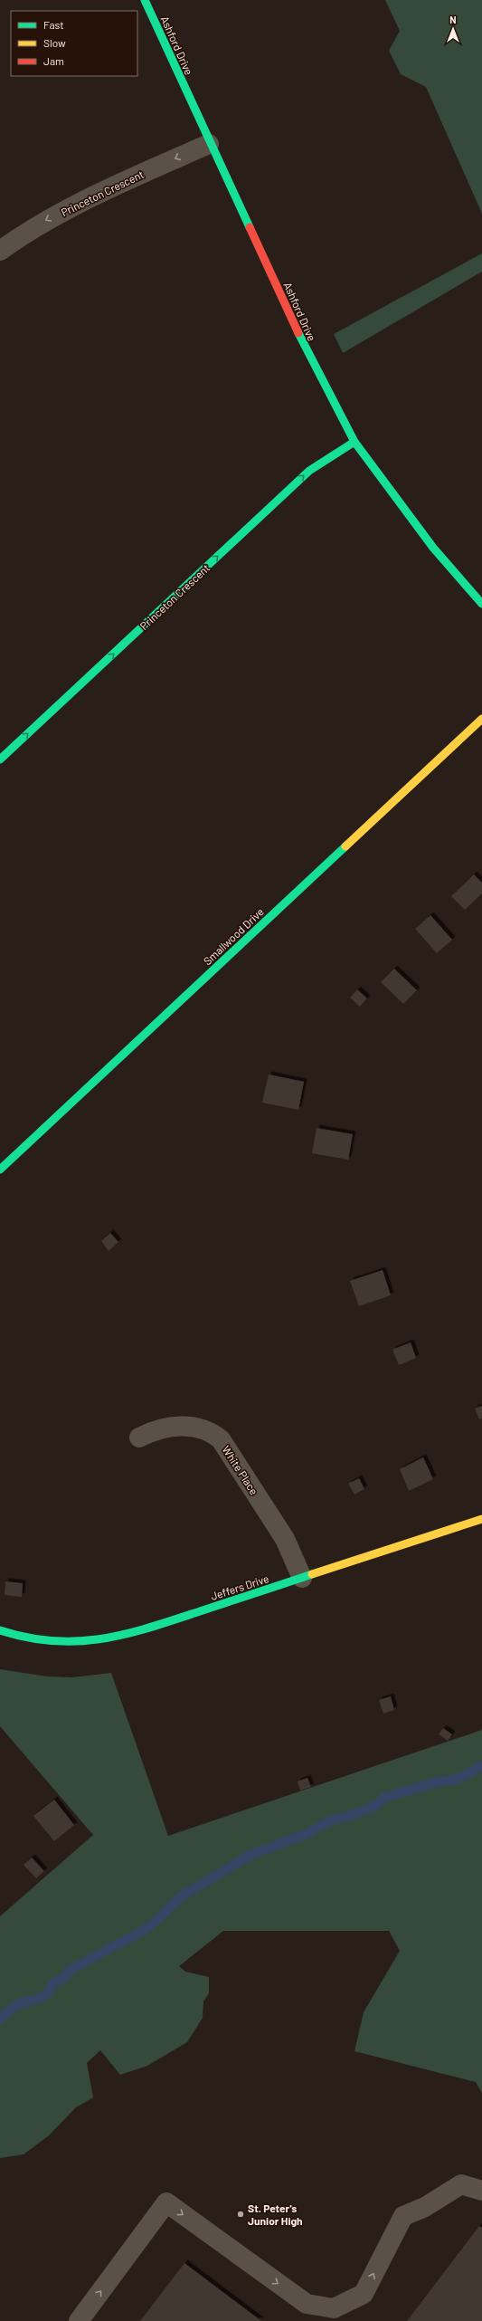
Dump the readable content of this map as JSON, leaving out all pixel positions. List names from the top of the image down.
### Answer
{
  "streets": {
    "street": [
      "Ashford Drive",
      "Princeton Crescent",
      "Smallwood Drive",
      "White Place",
      "Jeffers Drive"
    ]
  },
  "crossings": [
    ["Ashford Drive", "Princeton Crescent"],
    ["White Place", "Jeffers Drive"]
  ],
  "places": ["St. Peter's Junior High"],
  "legend": ["Fast", "Slow", "Jam"],
  "north": "top"
}
